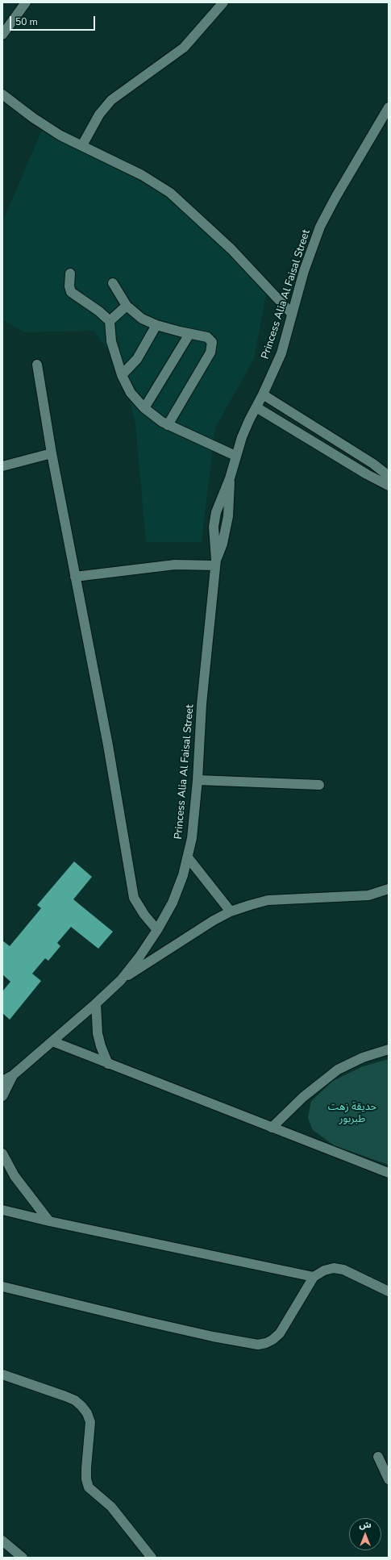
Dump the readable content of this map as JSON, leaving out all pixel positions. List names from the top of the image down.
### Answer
{
  "streets": {
    "street": ["Princess Alia Al Faisal Street"]
  },
  "parks": ["حديقة زهت طبربور"],
  "scale_bar": "50 m",
  "north": "top"
}
